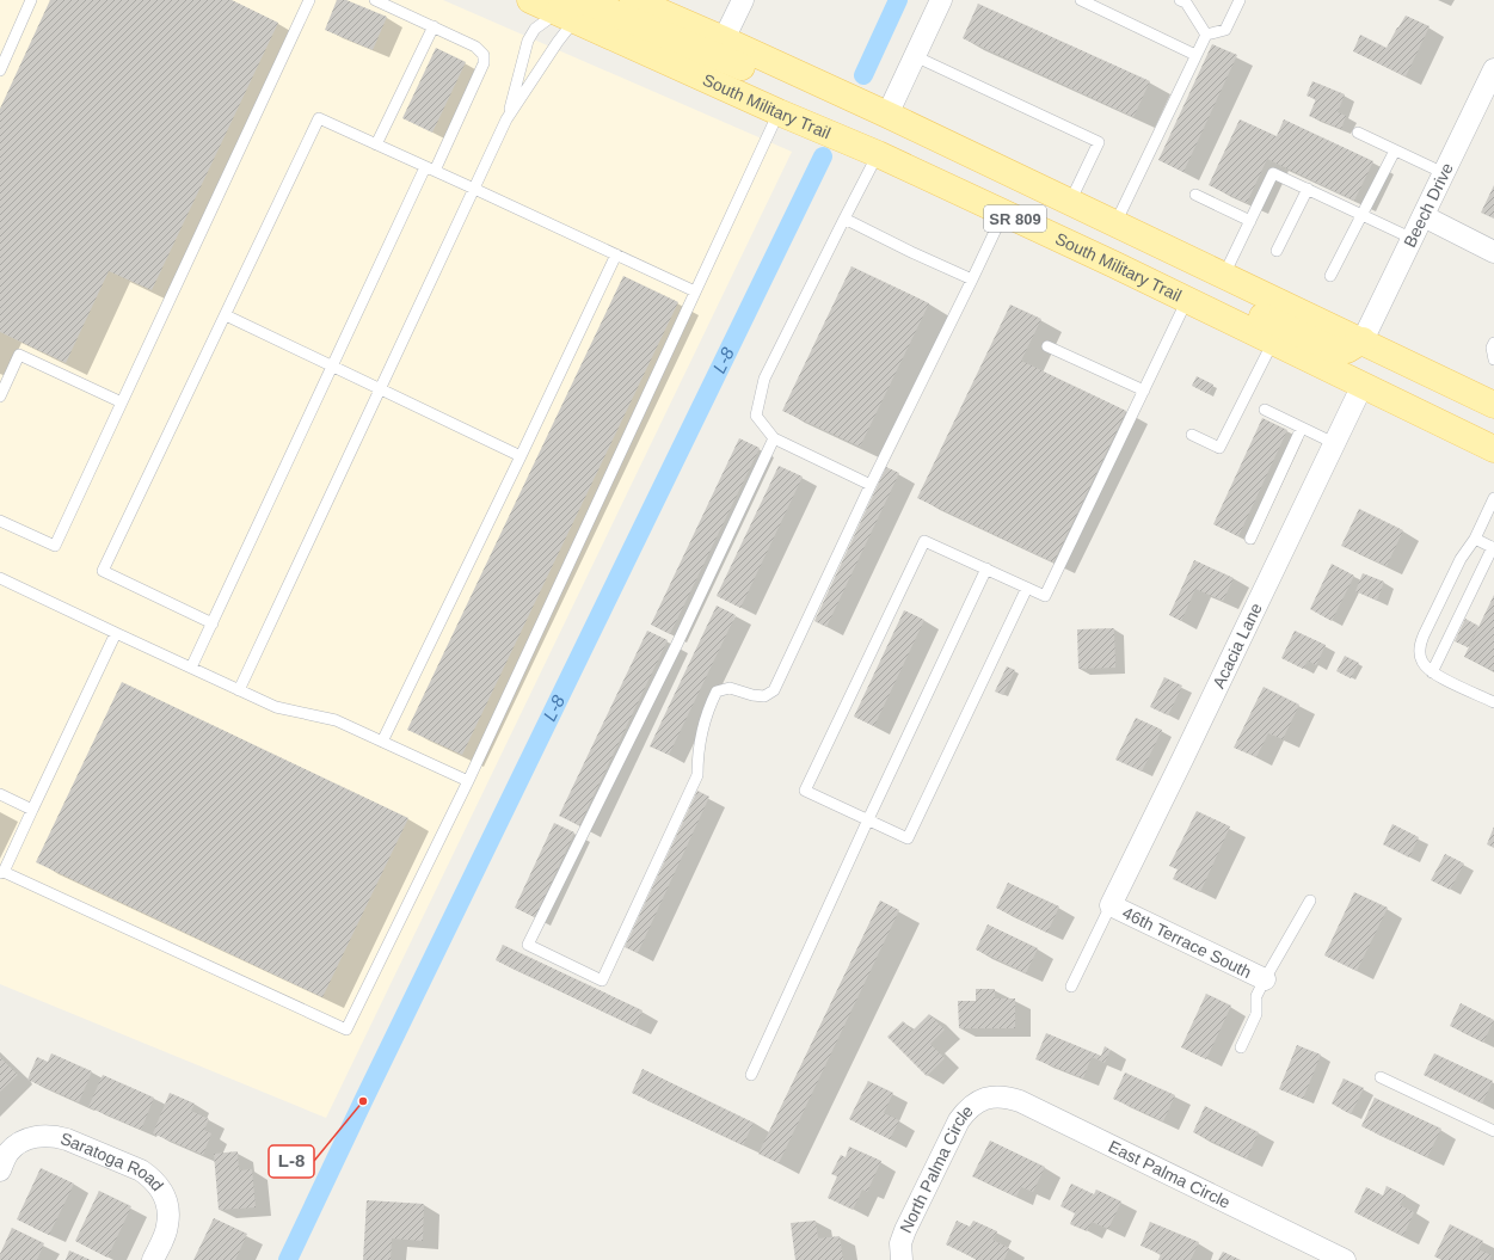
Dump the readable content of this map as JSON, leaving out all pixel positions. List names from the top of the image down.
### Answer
{
  "streets": {
    "main road": ["South Military Trail", "SR 809"],
    "street": [
      "Beech Drive",
      "Acacia Lane",
      "46th Terrace South",
      "Saratoga Road",
      "North Palma Circle",
      "East Palma Circle"
    ]
  },
  "crossings": [
    ["South Military Trail", "Acacia Lane"],
    ["Beech Drive", "SR 809"],
    ["Acacia Lane", "46th Terrace South"],
    ["North Palma Circle", "East Palma Circle"]
  ],
  "water": ["L-8"],
  "places": ["L-8"]
}
